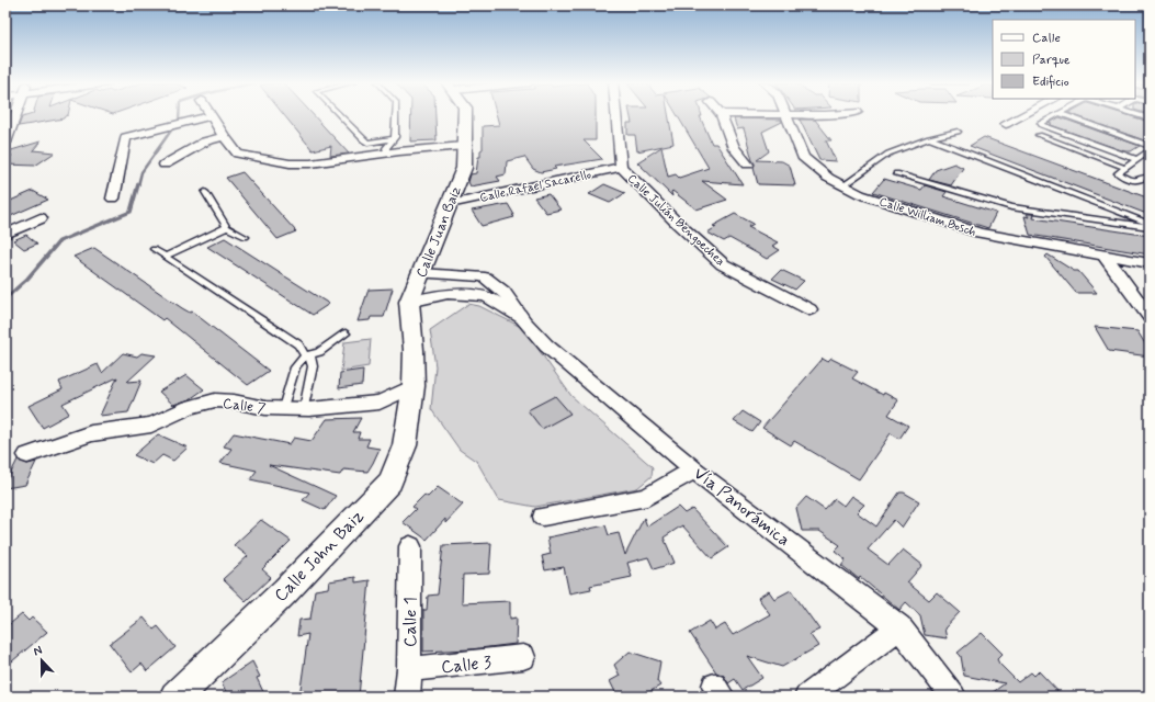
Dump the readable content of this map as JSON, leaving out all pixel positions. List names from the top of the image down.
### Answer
{
  "streets": {
    "street": [
      "Calle Rafael Sacarello",
      "Calle William Bosch",
      "Calle Julián Bengoechea",
      "Calle Juan Baiz",
      "Calle 7",
      "Vía Panorámica",
      "Calle John Baiz",
      "Calle 1",
      "Calle 3"
    ]
  },
  "crossings": [
    ["Calle Rafael Sacarello", "Calle Julián Bengoechea"],
    ["Calle Rafael Sacarello", "Calle Juan Baiz"],
    ["Calle Juan Baiz", "Calle 7"],
    ["Calle Juan Baiz", "Vía Panorámica"],
    ["Calle Juan Baiz", "Calle John Baiz"],
    ["Calle 7", "Calle John Baiz"],
    ["Calle 1", "Calle 3"]
  ],
  "legend": ["Calle", "Parque", "Edificio"],
  "north": "top"
}
